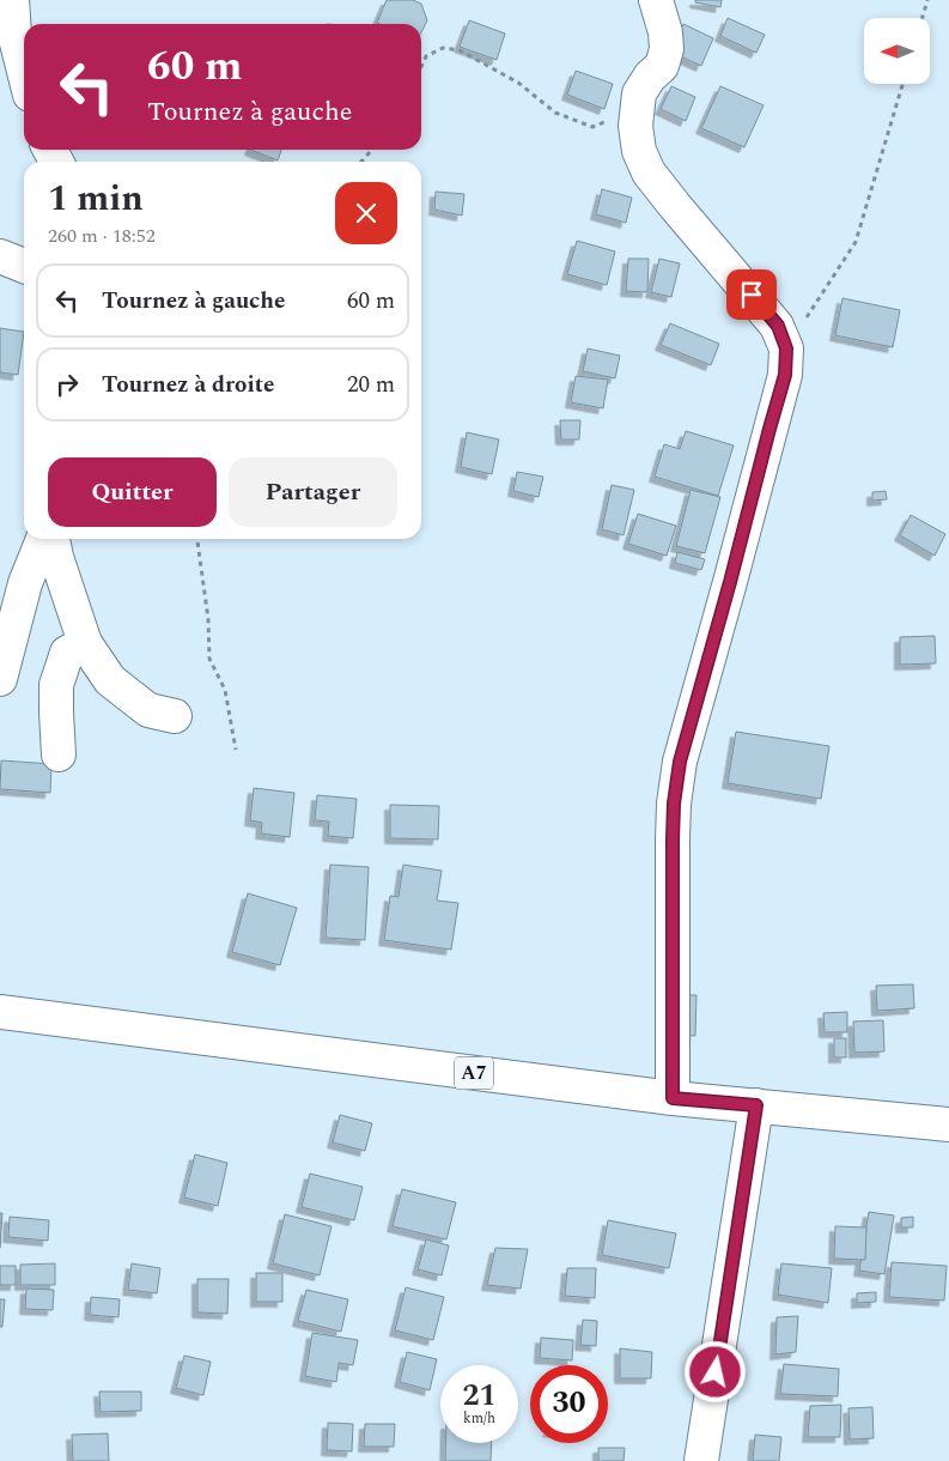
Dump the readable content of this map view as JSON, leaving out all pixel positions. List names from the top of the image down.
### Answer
{
  "streets": {
    "street": ["A7"]
  },
  "north": "left",
  "page": {
    "turn": ["60 m", "Tournez à gauche"],
    "heading": ["1 min", "260 m · 18:52"],
    "list": [
      {
        "name": "Tournez à gauche",
        "value": "60 m"
      },
      {
        "name": "Tournez à droite",
        "value": "20 m"
      }
    ],
    "buttons": ["Quitter", "Partager"],
    "speed": "21 km/h",
    "limit": "30"
  }
}
